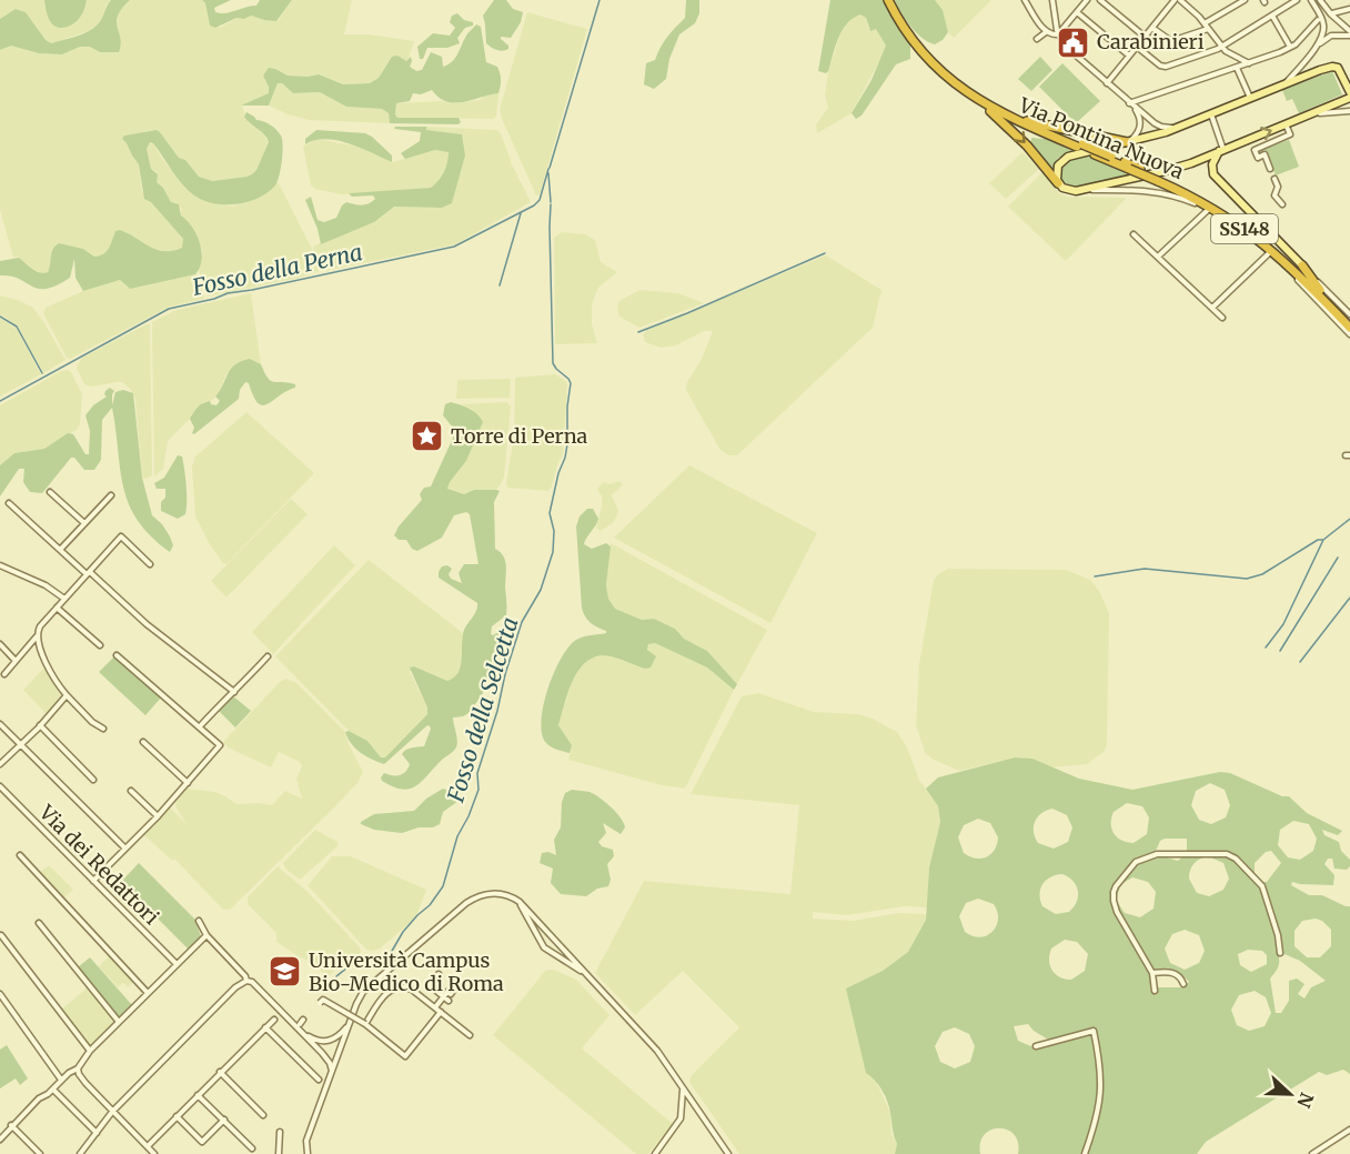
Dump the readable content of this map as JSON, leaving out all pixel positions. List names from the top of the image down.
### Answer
{
  "streets": {
    "highway": ["Via Pontina Nuova", "SS148"],
    "street": ["Via dei Redattori"]
  },
  "crossings": [
    ["Via Pontina Nuova", "SS148"]
  ],
  "water": ["Fosso della Perna", "Fosso della Selcetta"],
  "places": {
    "public building": ["Carabinieri"],
    "place": ["Torre di Perna"],
    "school or university": ["Università Campus Bio-Medico di Roma"]
  },
  "north": "right"
}
